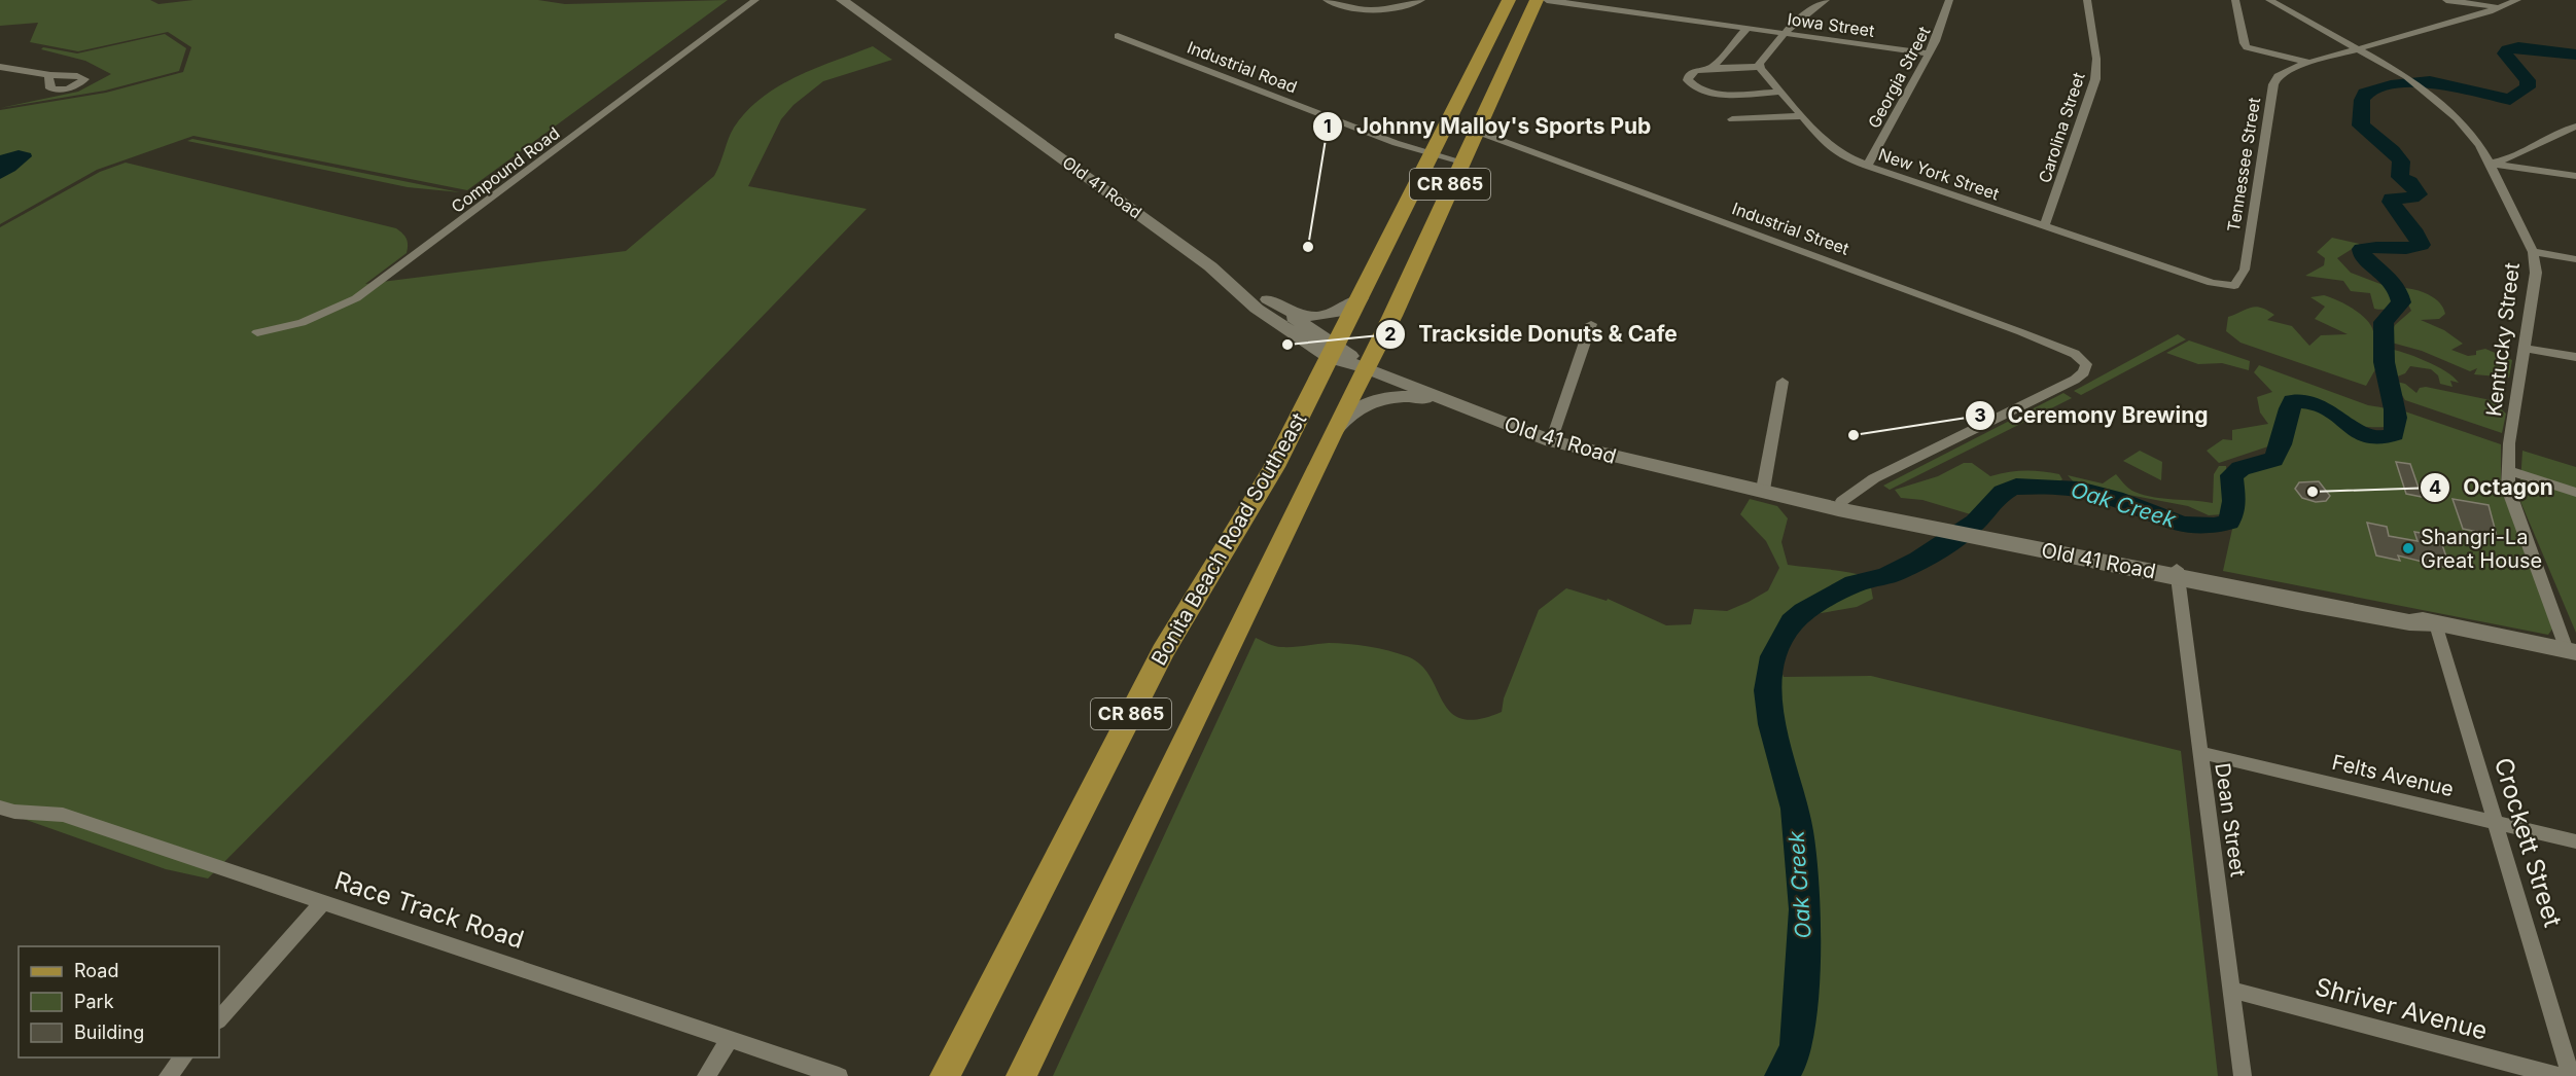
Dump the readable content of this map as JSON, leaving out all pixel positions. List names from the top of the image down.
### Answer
{
  "streets": {
    "main road": ["CR 865", "Bonita Beach Road Southeast"],
    "street": [
      "Iowa Street",
      "Industrial Road",
      "Georgia Street",
      "Carolina Street",
      "Tennessee Street",
      "Compound Road",
      "New York Street",
      "Old 41 Road",
      "Industrial Street",
      "Kentucky Street",
      "Felts Avenue",
      "Dean Street",
      "Crockett Street",
      "Race Track Road",
      "Shriver Avenue"
    ]
  },
  "crossings": [
    ["Iowa Street", "Georgia Street"],
    ["Industrial Road", "Bonita Beach Road Southeast"],
    ["Georgia Street", "New York Street"],
    ["Carolina Street", "New York Street"],
    ["Tennessee Street", "New York Street"],
    ["Tennessee Street", "Kentucky Street"],
    ["Old 41 Road", "Industrial Street"],
    ["Old 41 Road", "Kentucky Street"],
    ["Old 41 Road", "Bonita Beach Road Southeast"],
    ["Old 41 Road", "Dean Street"],
    ["Old 41 Road", "Crockett Street"],
    ["Industrial Street", "Bonita Beach Road Southeast"],
    ["Felts Avenue", "Dean Street"],
    ["Felts Avenue", "Crockett Street"],
    ["Dean Street", "Shriver Avenue"]
  ],
  "water": ["Oak Creek"],
  "places": [
    "Johnny Malloy's Sports Pub",
    "Trackside Donuts & Cafe",
    "Ceremony Brewing",
    "Octagon",
    "Shangri-La Great House"
  ],
  "legend": ["Road", "Park", "Building"]
}
